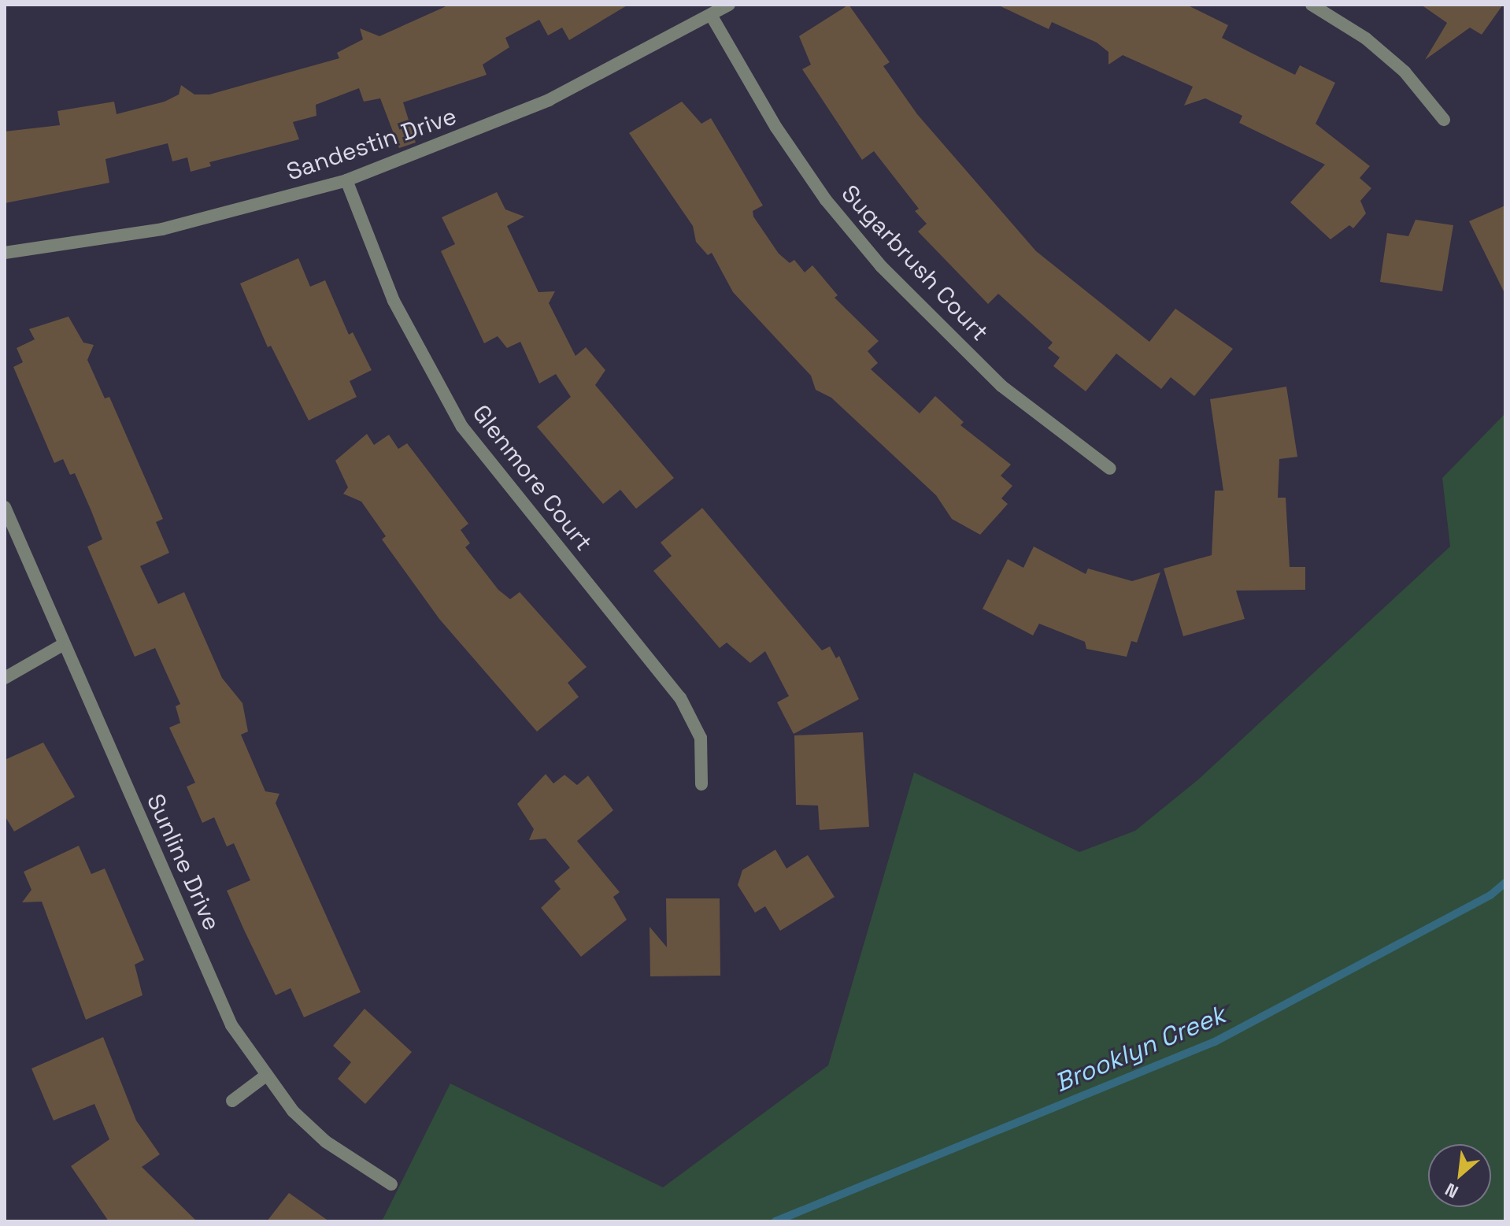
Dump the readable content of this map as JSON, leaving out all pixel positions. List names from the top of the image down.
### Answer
{
  "streets": {
    "street": [
      "Sandestin Drive",
      "Sugarbrush Court",
      "Glenmore Court",
      "Sunline Drive"
    ]
  },
  "crossings": [
    ["Sandestin Drive", "Sugarbrush Court"],
    ["Sandestin Drive", "Glenmore Court"]
  ],
  "water": ["Brooklyn Creek"],
  "north": "bottom left"
}
